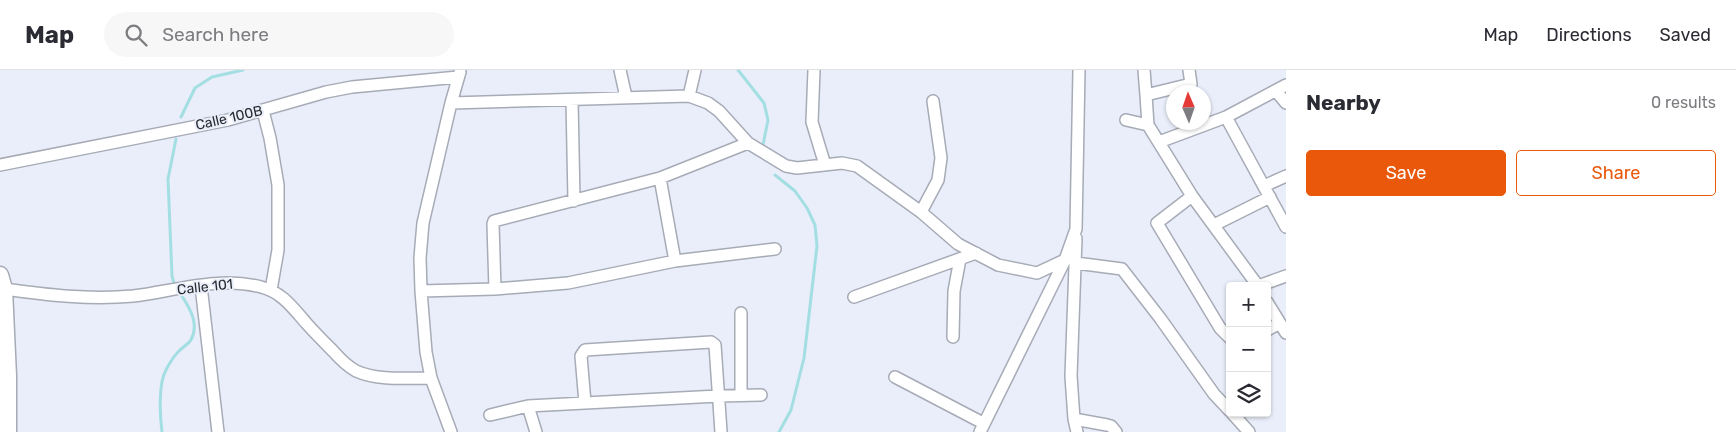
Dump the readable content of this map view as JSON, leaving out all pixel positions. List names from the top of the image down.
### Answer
{
  "streets": {
    "street": ["Calle 100B", "Calle 101"]
  },
  "north": "top",
  "page": {
    "header": "Map",
    "search": "Search here",
    "nav": ["Map", "Directions", "Saved"],
    "heading": ["Nearby", "0 results"],
    "buttons": ["Save", "Share"],
    "map_buttons": ["+", "−"]
  }
}
